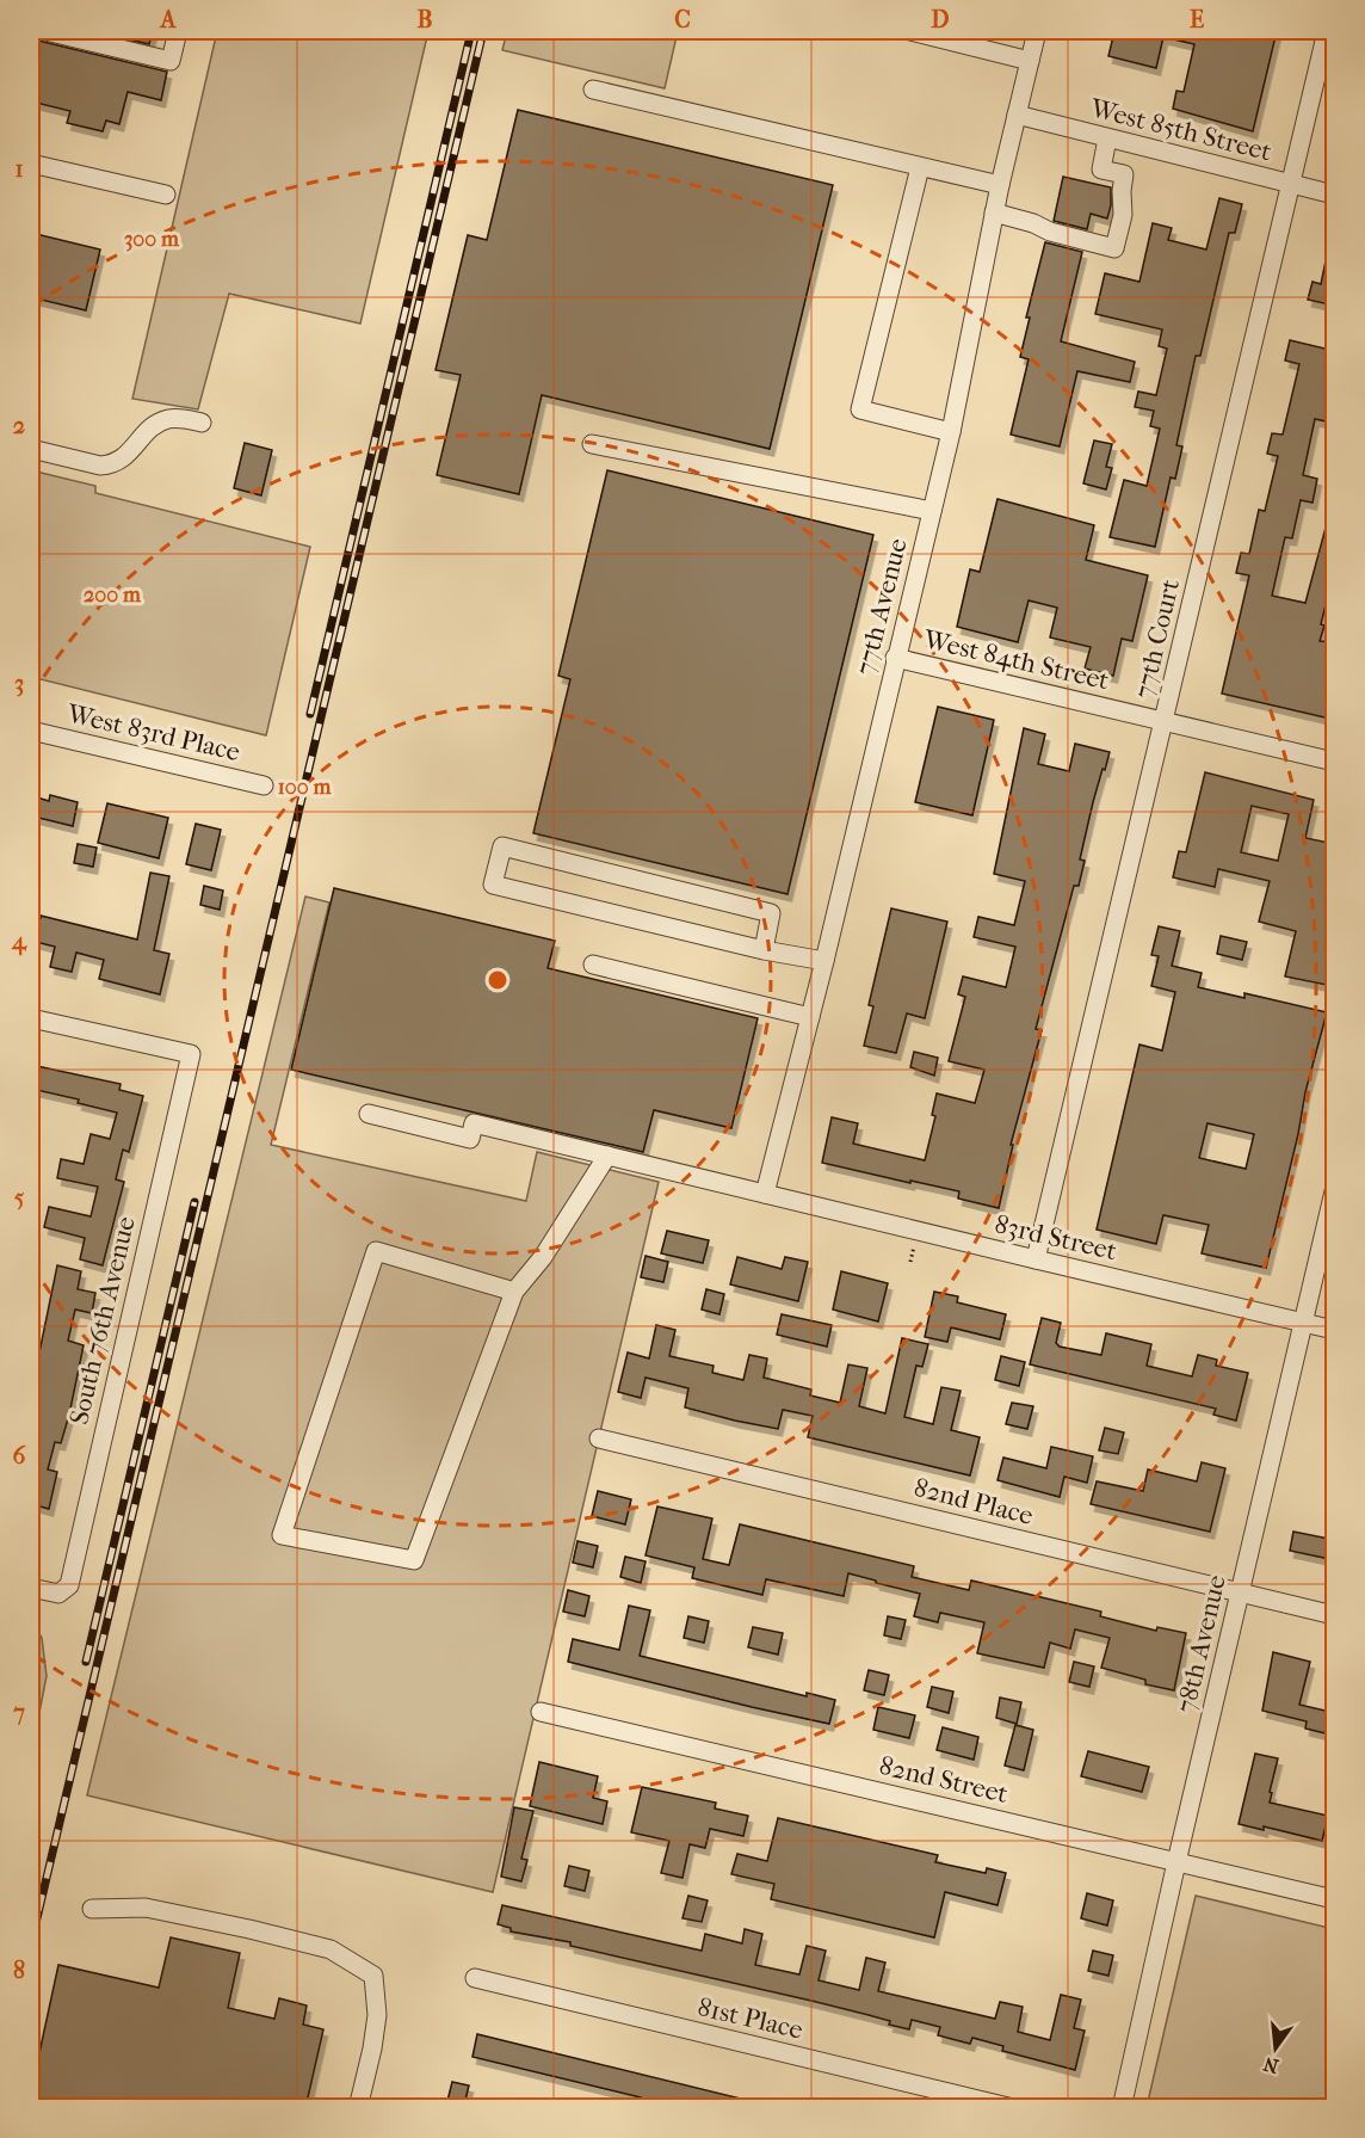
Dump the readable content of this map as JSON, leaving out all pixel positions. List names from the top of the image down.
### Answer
{
  "streets": {
    "street": [
      "West 85th Street",
      "77th Avenue",
      "77th Court",
      "West 84th Street",
      "West 83rd Place",
      "83rd Street",
      "South 76th Avenue",
      "82nd Place",
      "78th Avenue",
      "82nd Street",
      "81st Place"
    ]
  },
  "crossings": [
    ["West 85th Street", "77th Avenue"],
    ["West 85th Street", "77th Court"],
    ["77th Avenue", "West 84th Street"],
    ["77th Avenue", "83rd Street"],
    ["77th Court", "West 84th Street"],
    ["77th Court", "83rd Street"],
    ["83rd Street", "78th Avenue"],
    ["82nd Place", "78th Avenue"],
    ["78th Avenue", "82nd Street"]
  ],
  "north": "bottom",
  "grid": {
    "columns": [
      "A",
      "B",
      "C",
      "D",
      "E"
    ],
    "rows": [
      "1",
      "2",
      "3",
      "4",
      "5",
      "6",
      "7",
      "8"
    ]
  },
  "rings": ["300 m", "200 m", "100 m"]
}
